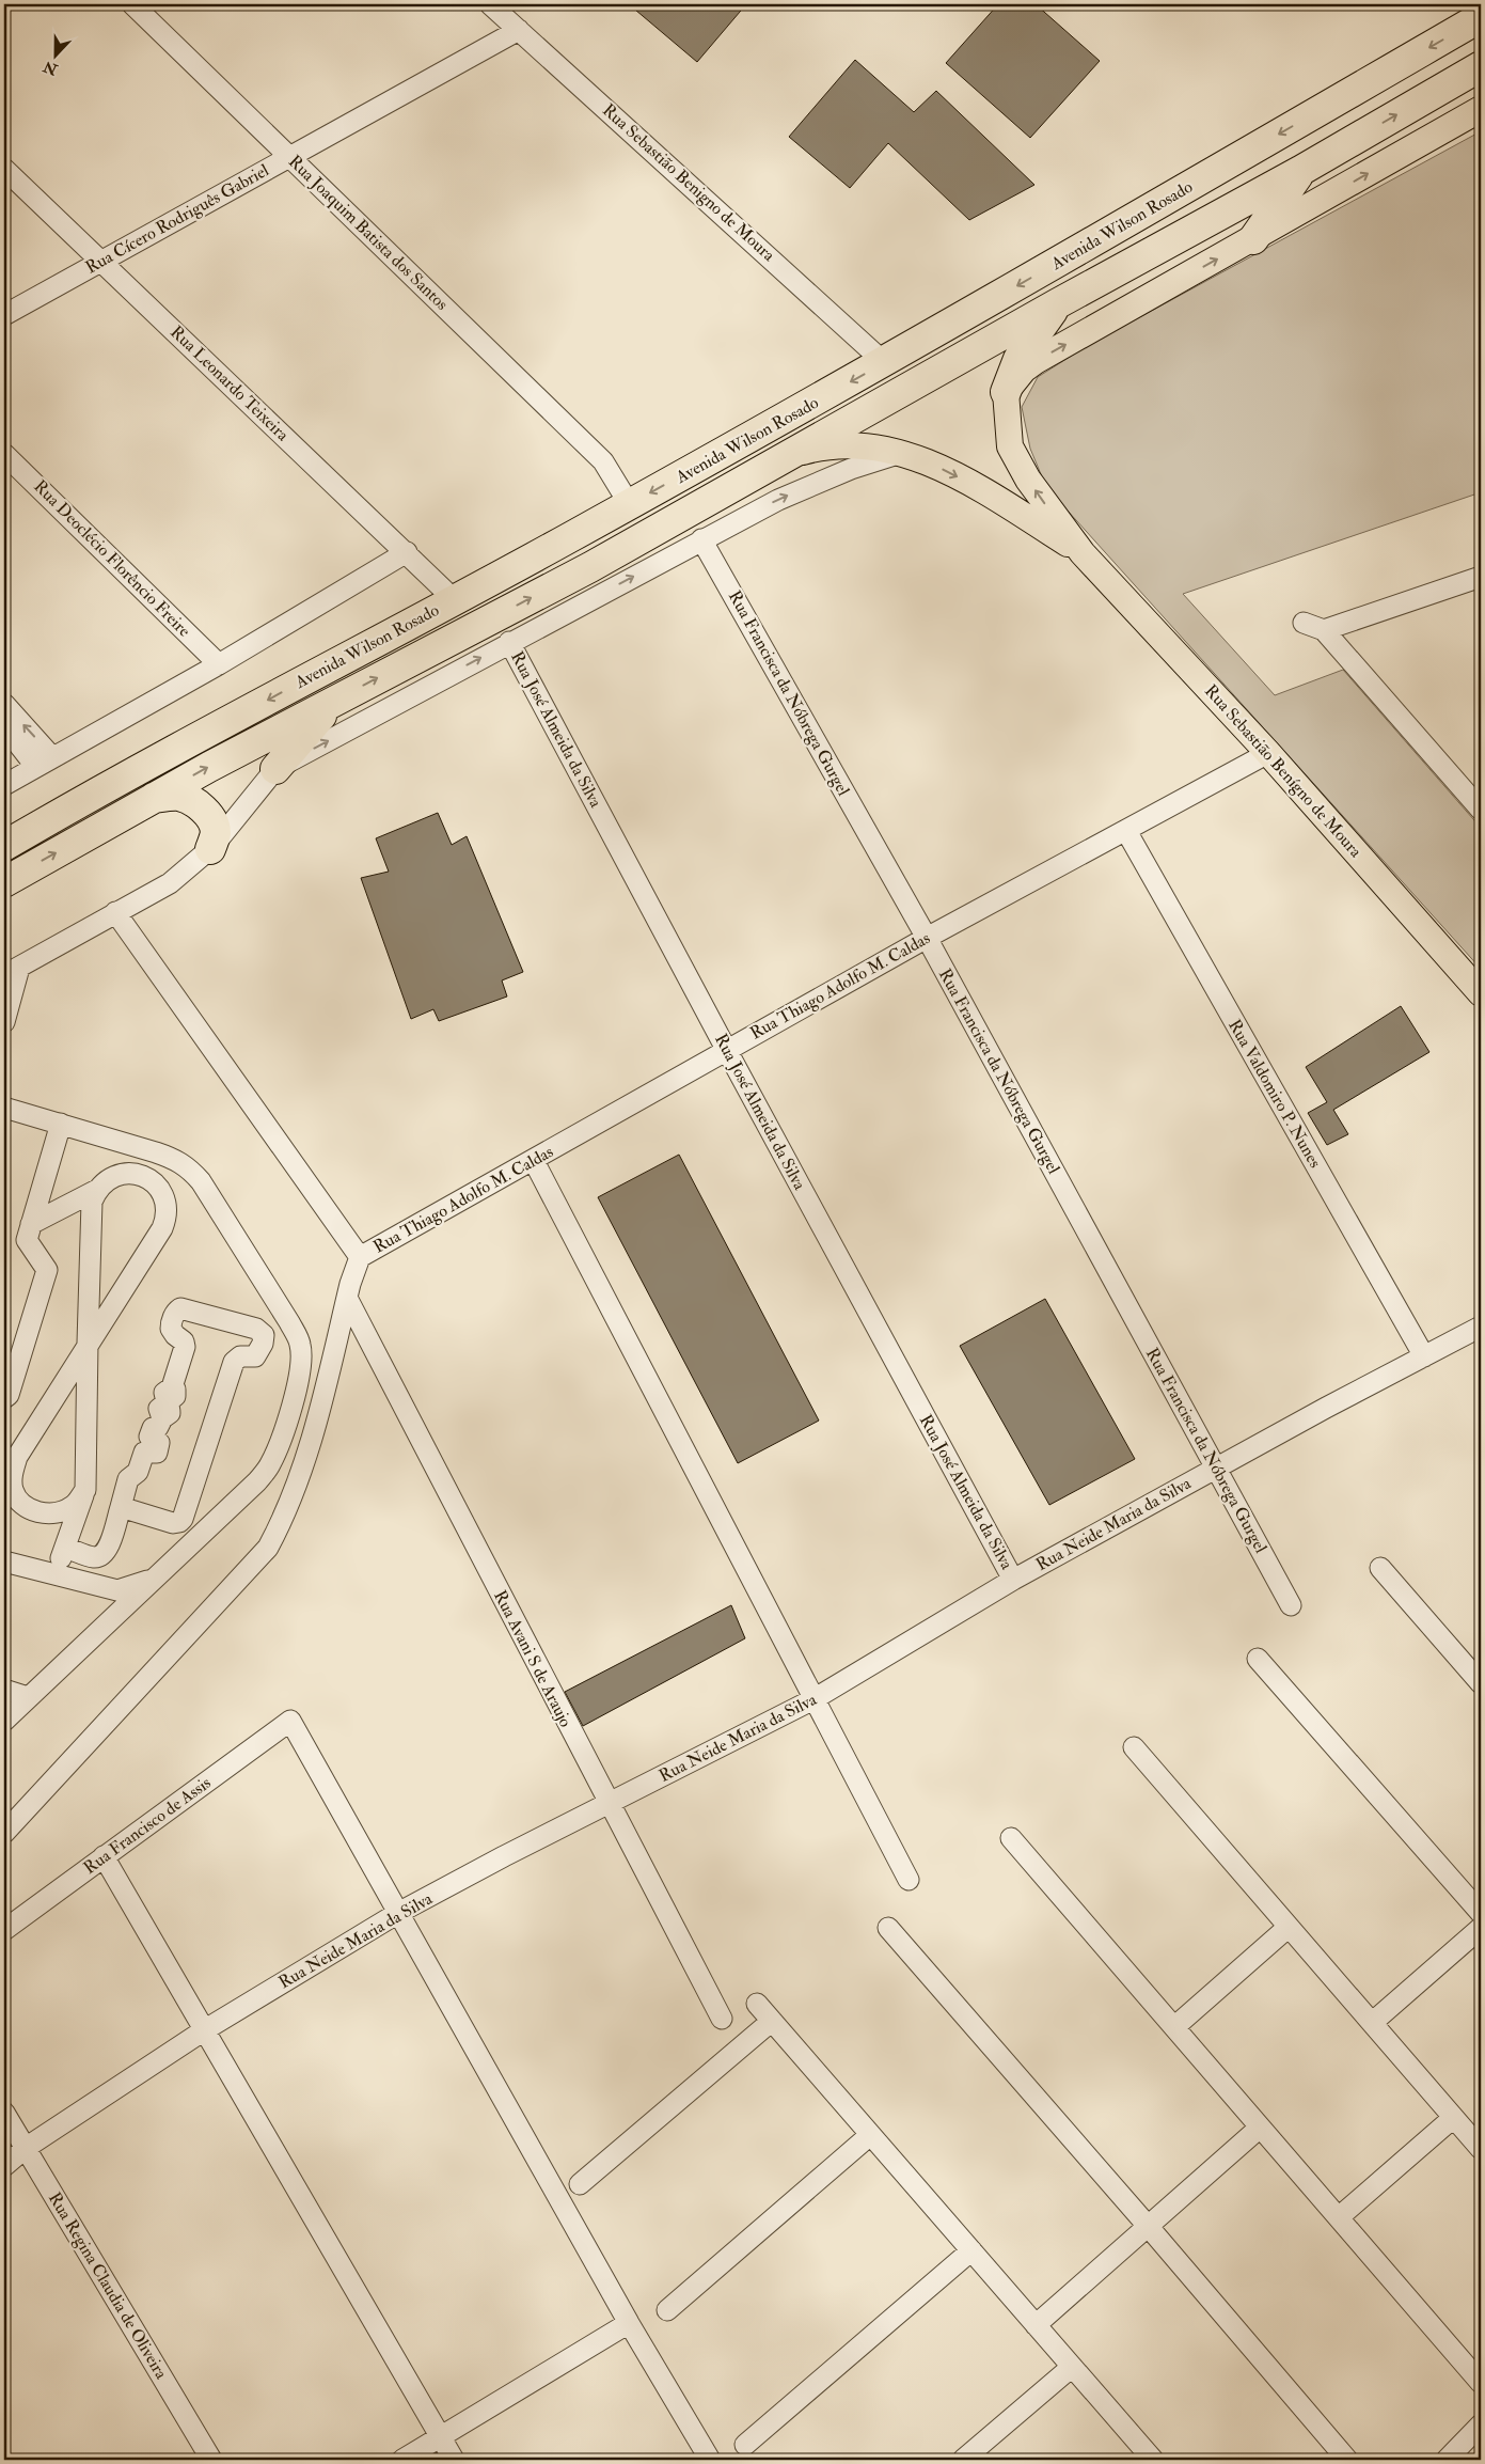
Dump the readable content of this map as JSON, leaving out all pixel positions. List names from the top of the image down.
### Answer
{
  "streets": {
    "highway": ["Avenida Wilson Rosado"],
    "main road": ["Rua Sebastião Benígno de Moura"],
    "street": [
      "Rua Sebastião Benigno de Moura",
      "Rua Cícero Rodriguês Gabriel",
      "Rua Joaquim Batista dos Santos",
      "Rua Leonardo Teixeira",
      "Rua Deoclécio Florêncio Freire",
      "Rua Francisca da Nóbrega Gurgel",
      "Rua José Almeida da Silva",
      "Rua Thiago Adolfo M. Caldas",
      "Rua Valdomiro P. Nunes",
      "Rua Neide Maria da Silva",
      "Rua Avani S de Araujo",
      "Rua Francisco de Assis",
      "Rua Regina Claudia de Oliveira"
    ]
  },
  "crossings": [
    ["Rua Sebastião Benigno de Moura", "Rua Cícero Rodriguês Gabriel"],
    ["Rua Sebastião Benigno de Moura", "Avenida Wilson Rosado"],
    ["Rua Cícero Rodriguês Gabriel", "Rua Joaquim Batista dos Santos"],
    ["Rua Cícero Rodriguês Gabriel", "Rua Leonardo Teixeira"],
    ["Avenida Wilson Rosado", "Rua Joaquim Batista dos Santos"],
    ["Avenida Wilson Rosado", "Rua Leonardo Teixeira"],
    ["Rua Francisca da Nóbrega Gurgel", "Rua Thiago Adolfo M. Caldas"],
    ["Rua Francisca da Nóbrega Gurgel", "Rua Neide Maria da Silva"],
    ["Rua José Almeida da Silva", "Rua Thiago Adolfo M. Caldas"],
    ["Rua José Almeida da Silva", "Rua Neide Maria da Silva"],
    ["Rua Sebastião Benígno de Moura", "Rua Thiago Adolfo M. Caldas"],
    ["Rua Thiago Adolfo M. Caldas", "Rua Valdomiro P. Nunes"],
    ["Rua Valdomiro P. Nunes", "Rua Neide Maria da Silva"],
    ["Rua Neide Maria da Silva", "Rua Avani S de Araujo"],
    ["Rua Neide Maria da Silva", "Rua Francisco de Assis"],
    ["Rua Neide Maria da Silva", "Rua Regina Claudia de Oliveira"]
  ],
  "north": "bottom"
}
